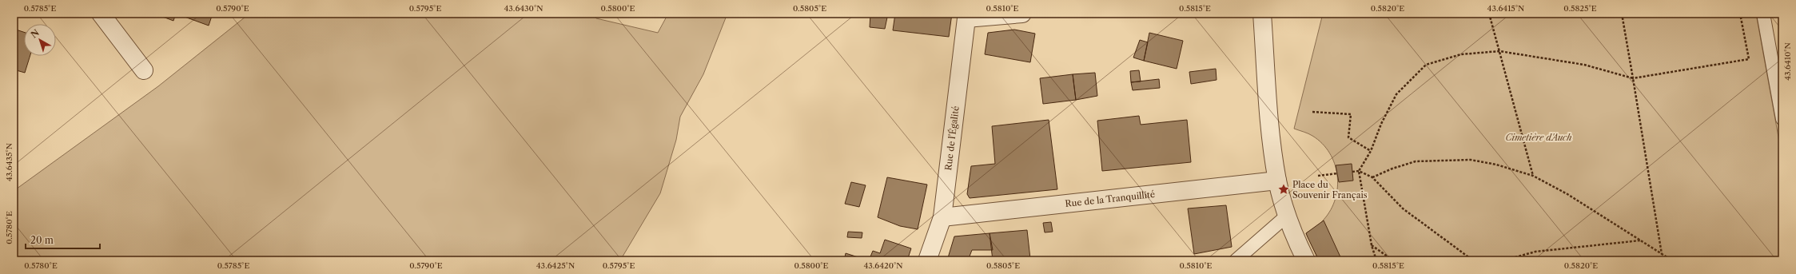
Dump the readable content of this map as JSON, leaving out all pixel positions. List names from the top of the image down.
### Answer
{
  "streets": {
    "street": ["Rue de l'Égalité", "Rue de la Tranquillité"]
  },
  "crossings": [
    ["Rue de l'Égalité", "Rue de la Tranquillité"]
  ],
  "parks": ["Cimetière d'Auch"],
  "places": {
    "place": ["Place du Souvenir Français"]
  },
  "scale_bar": "20 m",
  "north": "top left",
  "coordinates": [
    "0.5785°E",
    "0.5790°E",
    "0.5795°E",
    "43.6430°N",
    "0.5800°E",
    "0.5805°E",
    "0.5810°E",
    "0.5815°E",
    "0.5820°E",
    "43.6415°N",
    "0.5825°E",
    "43.6410°N",
    "43.6435°N",
    "0.5780°E",
    "43.6425°N",
    "43.6420°N"
  ]
}
